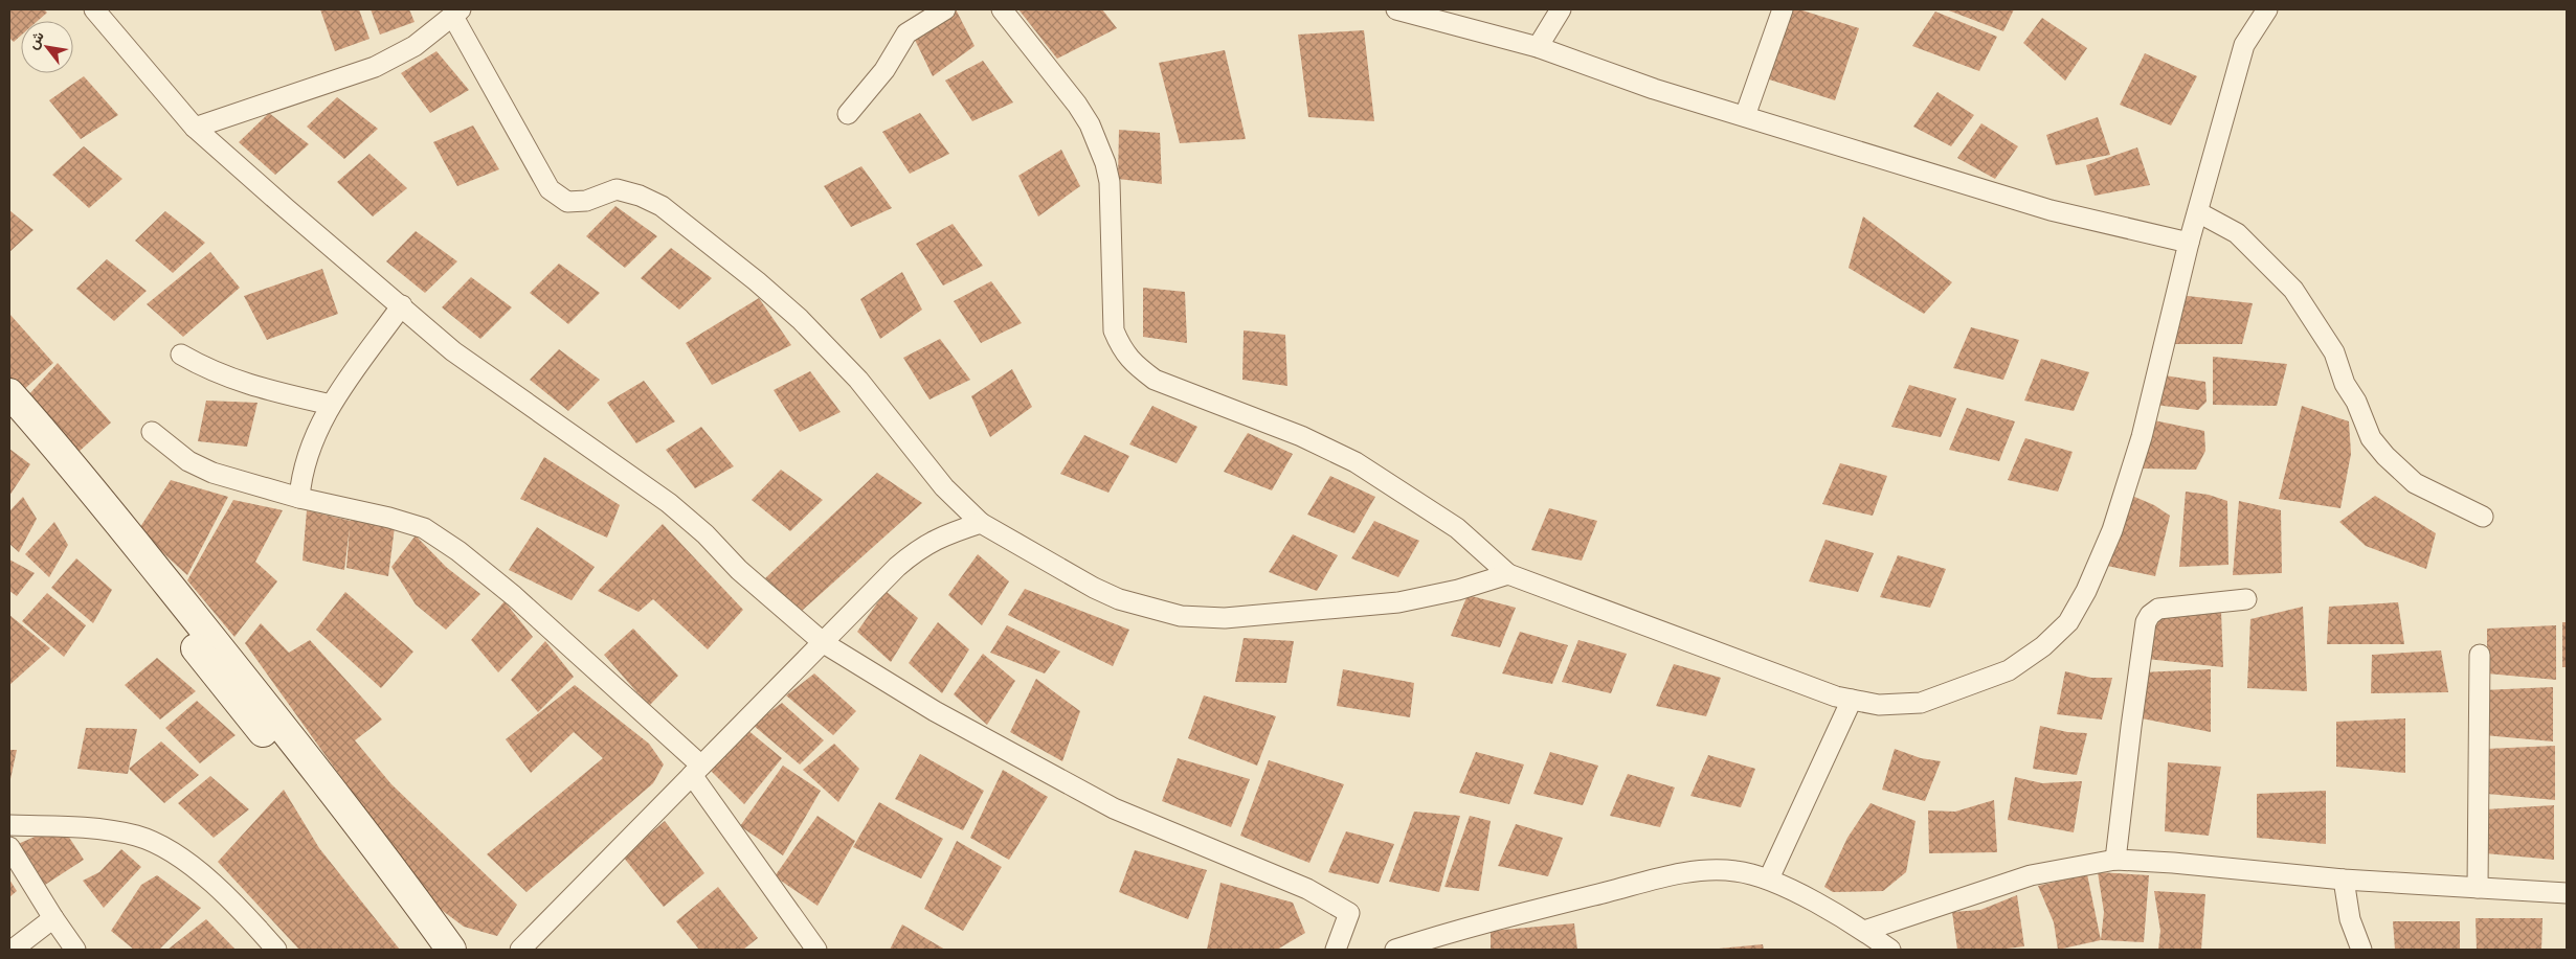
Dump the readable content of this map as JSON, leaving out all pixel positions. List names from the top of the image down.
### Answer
{
  "north": "top left"
}
